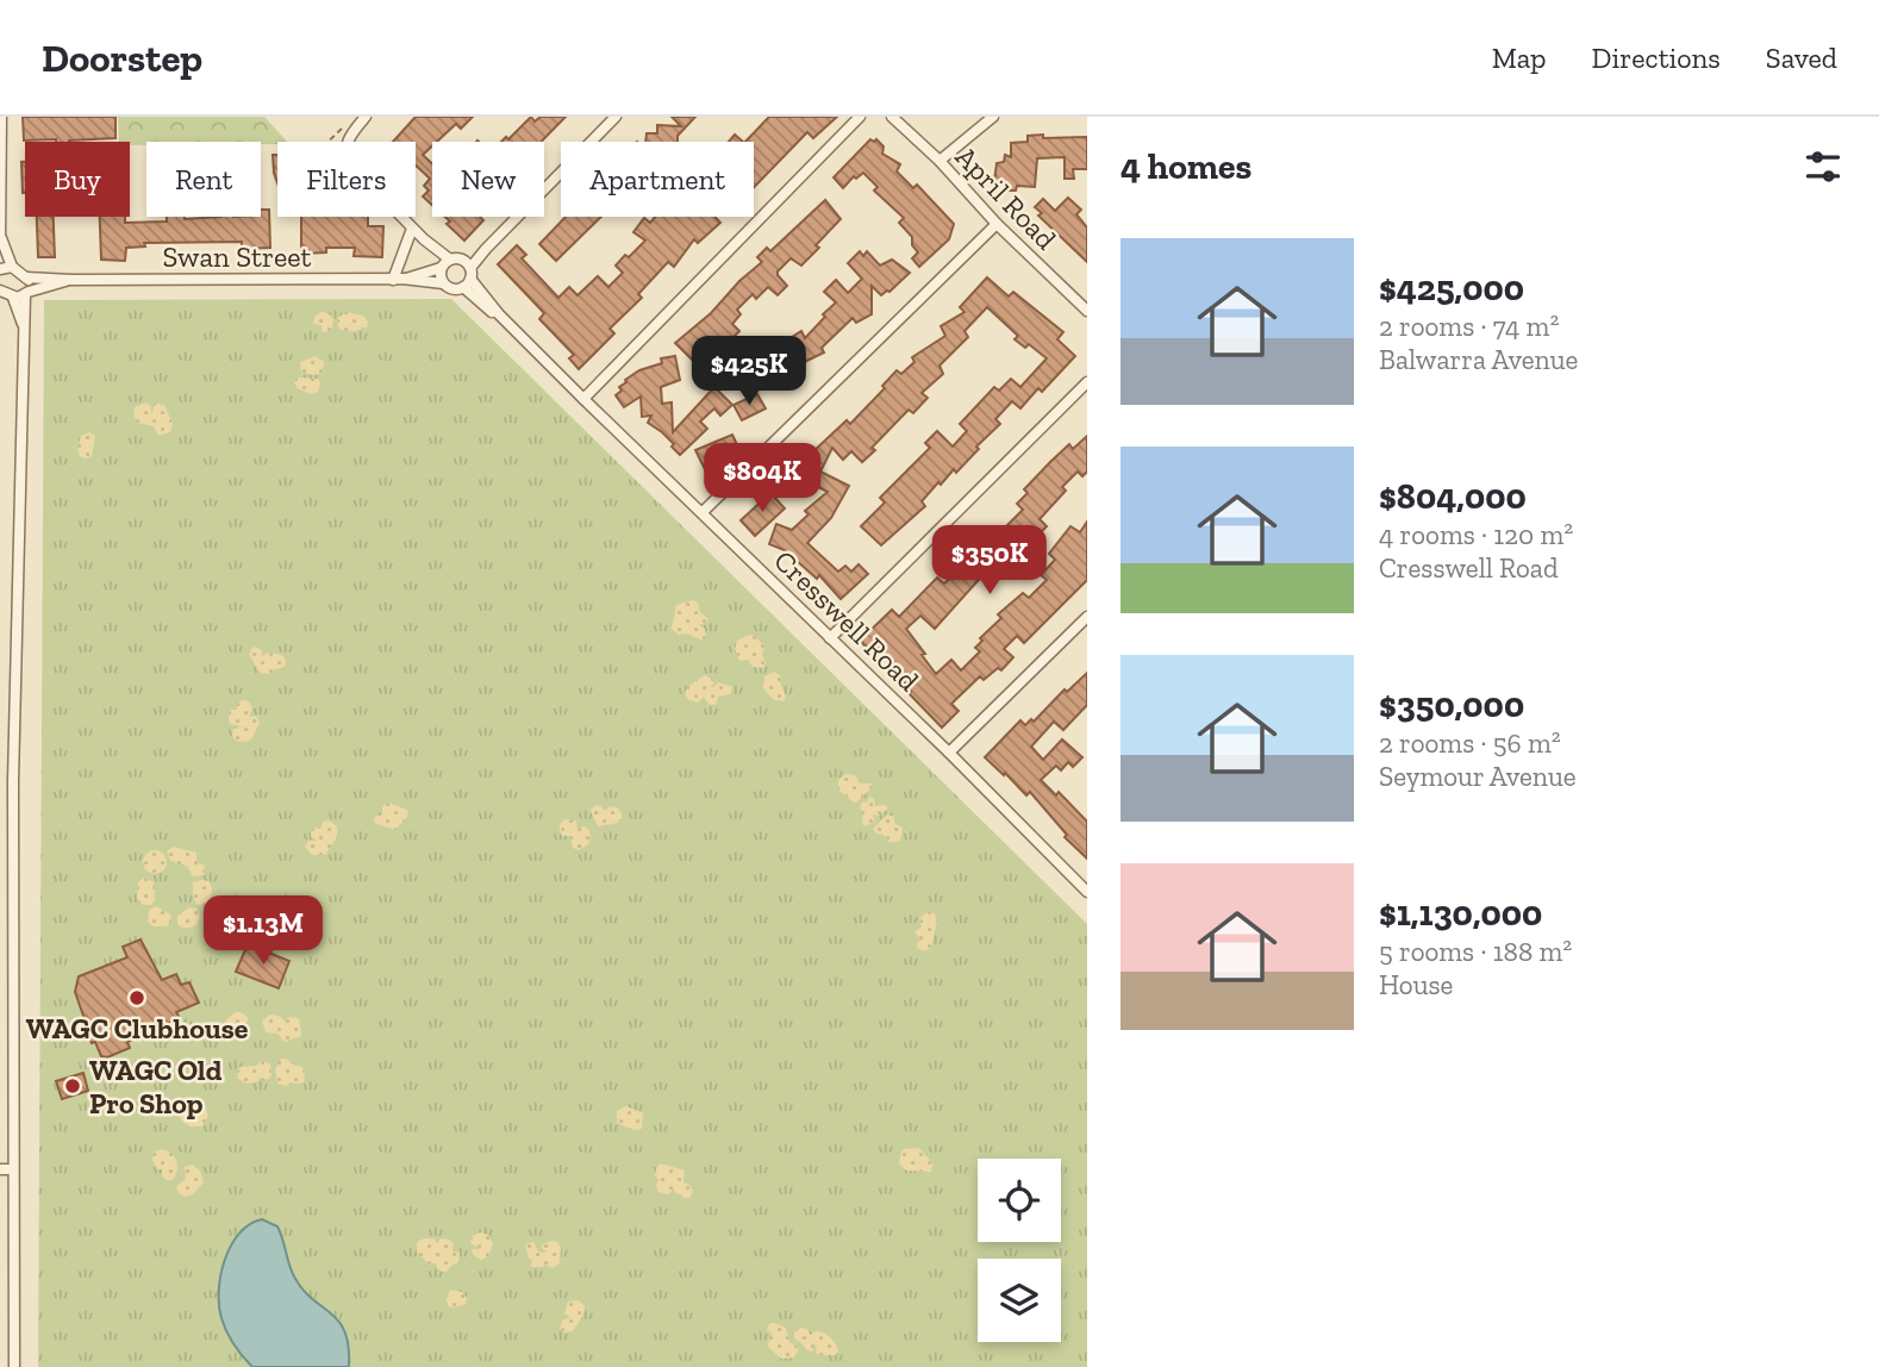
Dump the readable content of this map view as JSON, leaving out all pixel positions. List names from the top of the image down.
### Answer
{
  "streets": {
    "street": ["April Road", "Swan Street", "Cresswell Road"]
  },
  "crossings": [
    ["Swan Street", "Cresswell Road"]
  ],
  "places": ["WAGC Clubhouse", "WAGC Old Pro Shop"],
  "page": {
    "header": "Doorstep",
    "nav": ["Map", "Directions", "Saved"],
    "heading": "4 homes",
    "chip": [
      "Buy",
      "Rent",
      "Filters",
      "New",
      "Apartment"
    ],
    "list": [
      {
        "name": "$425,000",
        "note": "2 rooms · 74 m² · Balwarra Avenue"
      },
      {
        "name": "$804,000",
        "note": "4 rooms · 120 m² · Cresswell Road"
      },
      {
        "name": "$350,000",
        "note": "2 rooms · 56 m² · Seymour Avenue"
      },
      {
        "name": "$1,130,000",
        "note": "5 rooms · 188 m² · House"
      }
    ],
    "price": [
      "$425K",
      "$804K",
      "$350K",
      "$1.13M"
    ]
  }
}
